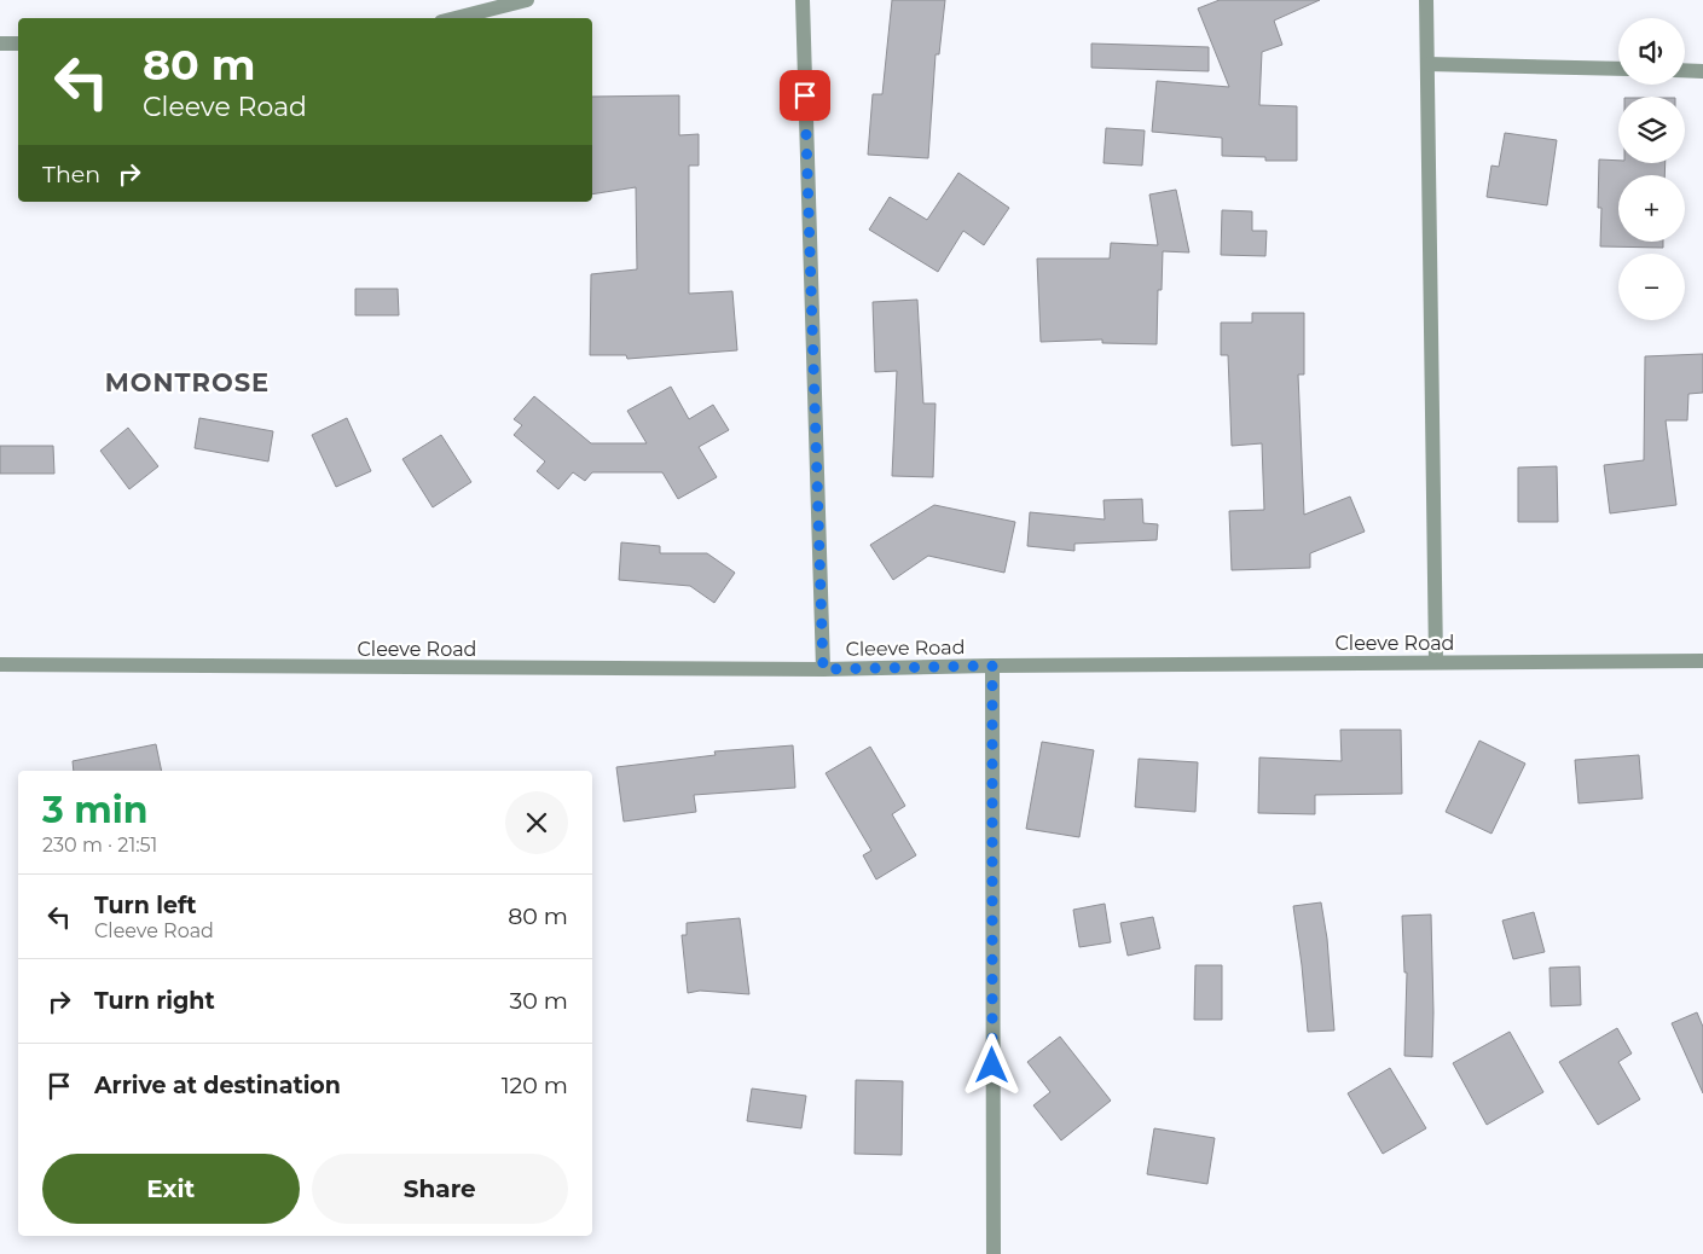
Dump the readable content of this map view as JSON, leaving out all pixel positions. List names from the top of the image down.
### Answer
{
  "streets": {
    "street": ["Cleeve Road"]
  },
  "districts": ["MONTROSE"],
  "page": {
    "map_buttons": ["+", "−"],
    "turn": ["80 m", "Cleeve Road"],
    "then": "Then",
    "heading": ["3 min", "230 m · 21:51"],
    "list": [
      {
        "name": "Turn left",
        "note": "Cleeve Road",
        "value": "80 m"
      },
      {
        "name": "Turn right",
        "value": "30 m"
      },
      {
        "name": "Arrive at destination",
        "value": "120 m"
      }
    ],
    "buttons": ["Exit", "Share"]
  }
}
